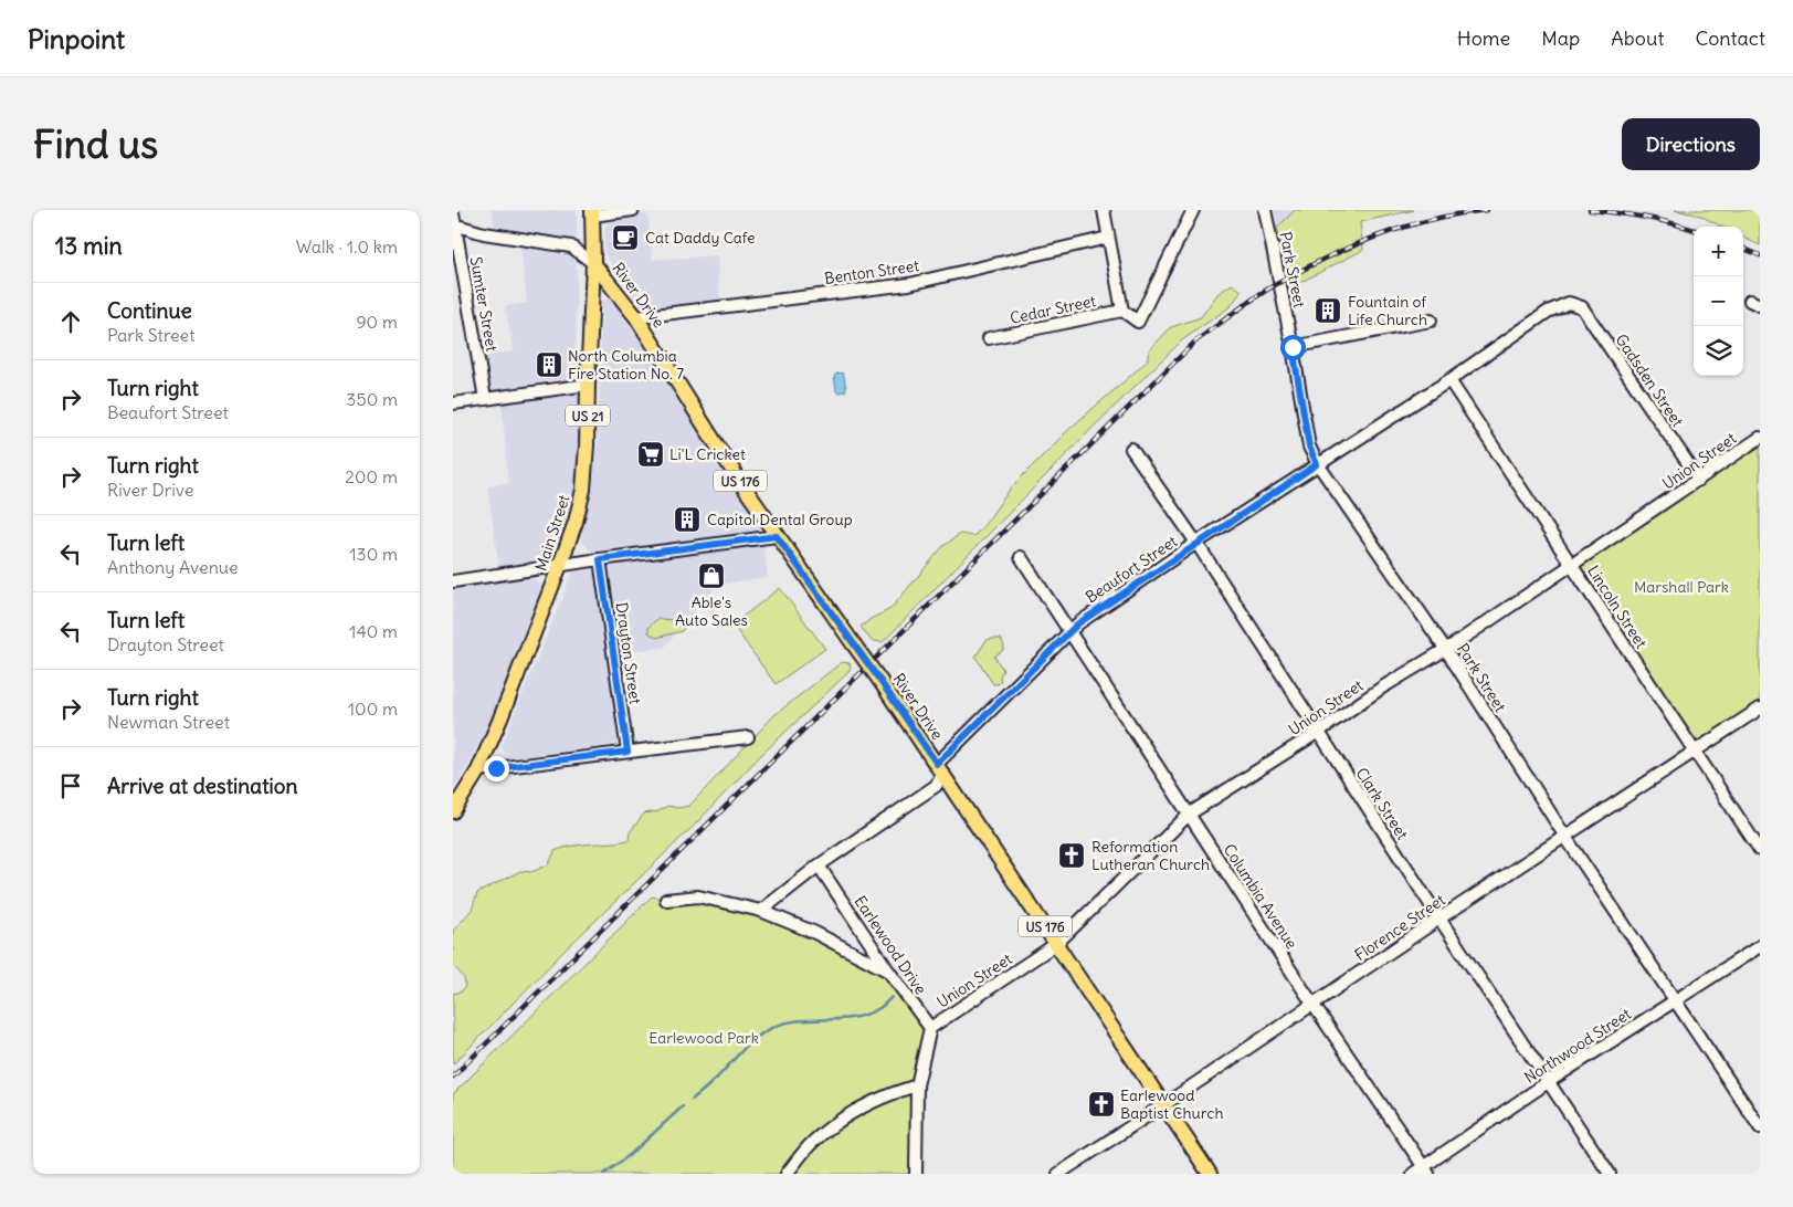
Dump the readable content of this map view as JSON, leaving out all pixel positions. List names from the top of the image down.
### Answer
{
  "streets": {
    "main road": [
      "River Drive",
      "US 21",
      "US 176",
      "Main Street"
    ],
    "street": [
      "Park Street",
      "Benton Street",
      "Sumter Street",
      "Cedar Street",
      "Gadsden Street",
      "Union Street",
      "Beaufort Street",
      "Lincoln Street",
      "Drayton Street",
      "Clark Street",
      "Columbia Avenue",
      "Florence Street",
      "Earlewood Drive",
      "Northwood Street"
    ]
  },
  "crossings": [
    ["Park Street", "Union Street"],
    ["Park Street", "Beaufort Street"],
    ["Park Street", "Florence Street"],
    ["Park Street", "Northwood Street"],
    ["Benton Street", "River Drive"],
    ["River Drive", "Union Street"],
    ["River Drive", "Main Street"],
    ["River Drive", "Beaufort Street"],
    ["River Drive", "Florence Street"],
    ["Gadsden Street", "Union Street"],
    ["Gadsden Street", "Beaufort Street"],
    ["Union Street", "Lincoln Street"],
    ["Union Street", "Clark Street"],
    ["Union Street", "Columbia Avenue"],
    ["Union Street", "Earlewood Drive"],
    ["Beaufort Street", "Lincoln Street"],
    ["Beaufort Street", "Clark Street"],
    ["Beaufort Street", "Columbia Avenue"],
    ["Lincoln Street", "Florence Street"],
    ["Clark Street", "Florence Street"],
    ["Clark Street", "Northwood Street"],
    ["Columbia Avenue", "Florence Street"],
    ["Columbia Avenue", "Northwood Street"]
  ],
  "parks": ["Marshall Park", "Earlewood Park"],
  "places": {
    "cafe": ["Cat Daddy Cafe"],
    "building": ["Fountain of Life Church", "North Columbia Fire Station No. 7", "Capitol Dental Group"],
    "supermarket": ["Li'L Cricket"],
    "shop": ["Able's Auto Sales"],
    "church": ["Reformation Lutheran Church", "Earlewood Baptist Church"]
  },
  "page": {
    "header": "Pinpoint",
    "nav": [
      "Home",
      "Map",
      "About",
      "Contact"
    ],
    "buttons": "Directions",
    "title": "Find us",
    "heading": ["13 min", "Walk · 1.0 km"],
    "map_buttons": ["+", "−"],
    "list": [
      ["Continue", "Park Street", "90 m"],
      ["Turn right", "Beaufort Street", "350 m"],
      ["Turn right", "River Drive", "200 m"],
      ["Turn left", "Anthony Avenue", "130 m"],
      ["Turn left", "Drayton Street", "140 m"],
      ["Turn right", "Newman Street", "100 m"],
      "Arrive at destination"
    ]
  }
}
